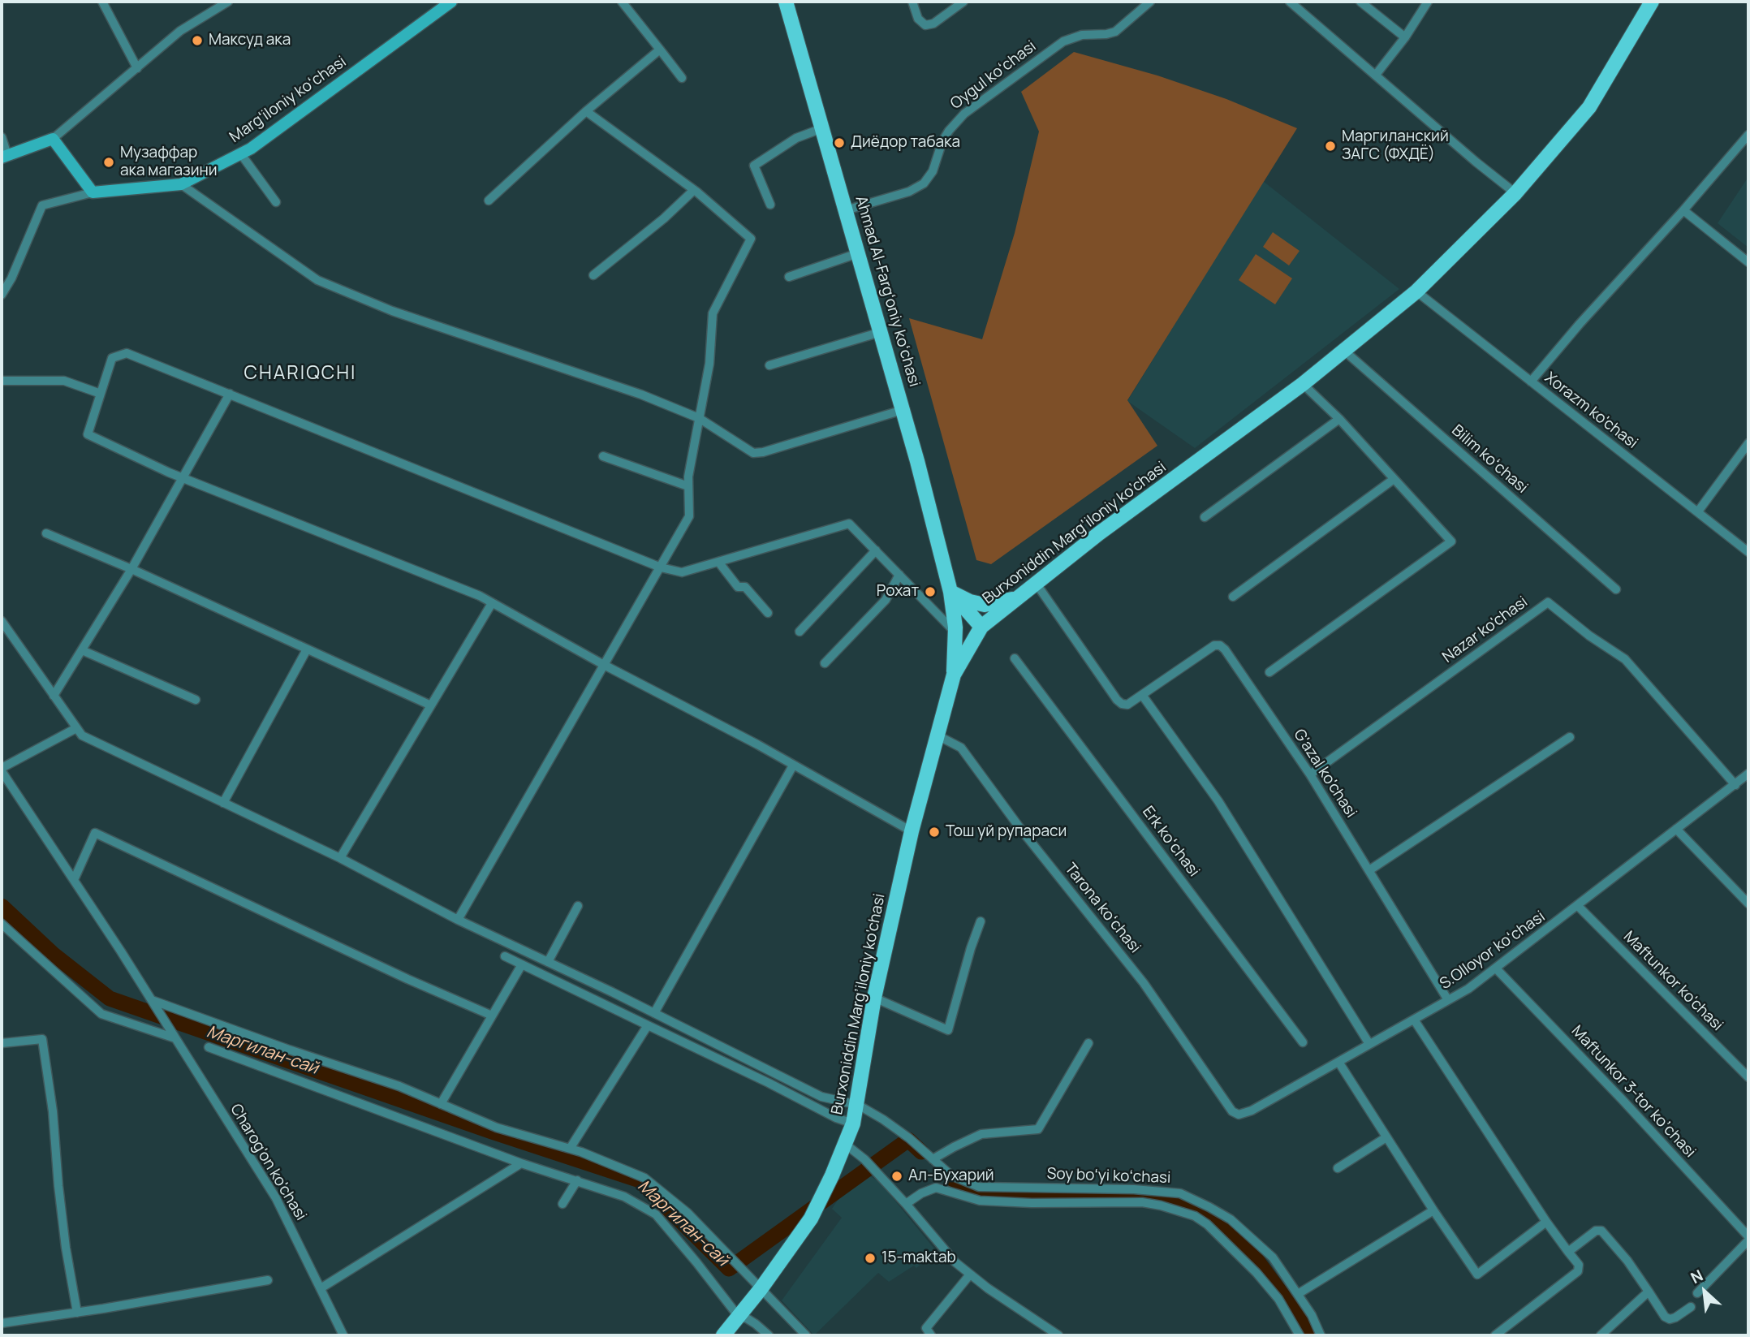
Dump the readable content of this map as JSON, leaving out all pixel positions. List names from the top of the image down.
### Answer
{
  "streets": {
    "main road": ["Ahmad Al-Fargʻoniy koʻchasi", "Burxoniddin Marg’iloniy ko’chasi"],
    "street": [
      "Oygul koʻchasi",
      "Margʻiloniy koʻchasi",
      "Xorazm ko'chasi",
      "Bilim koʻchasi",
      "Nazar ko'chasi",
      "G'azal ko'chasi",
      "Erk koʻchasi",
      "Tarona koʻchasi",
      "S.Olloyor koʻchasi",
      "Maftunkor ko'chasi",
      "Maftunkor 3-tor koʼchasi",
      "Charog'on ko'chasi",
      "Soy boʻyi koʻchasi"
    ]
  },
  "crossings": [
    ["Oygul koʻchasi", "Ahmad Al-Fargʻoniy koʻchasi"],
    ["Ahmad Al-Fargʻoniy koʻchasi", "Burxoniddin Marg’iloniy ko’chasi"],
    ["Xorazm ko'chasi", "Burxoniddin Marg’iloniy ko’chasi"],
    ["Bilim koʻchasi", "Burxoniddin Marg’iloniy ko’chasi"],
    ["Burxoniddin Marg’iloniy ko’chasi", "G'azal ko'chasi"],
    ["Burxoniddin Marg’iloniy ko’chasi", "Tarona koʻchasi"],
    ["Burxoniddin Marg’iloniy ko’chasi", "Soy boʻyi koʻchasi"],
    ["Nazar ko'chasi", "G'azal ko'chasi"],
    ["Nazar ko'chasi", "S.Olloyor koʻchasi"],
    ["G'azal ko'chasi", "S.Olloyor koʻchasi"],
    ["Tarona koʻchasi", "S.Olloyor koʻchasi"],
    ["S.Olloyor koʻchasi", "Maftunkor ko'chasi"],
    ["S.Olloyor koʻchasi", "Maftunkor 3-tor koʼchasi"]
  ],
  "districts": ["CHARIQCHI"],
  "water": ["Маргилан-сай"],
  "places": [
    "Максуд ака",
    "Диёдор табака",
    "Маргиланский ЗАГС (ФХДЁ)",
    "Музаффар ака магазини",
    "Рохат",
    "Тош уй рупараси",
    "Ал-Бухарий",
    "15-maktab"
  ],
  "north": "top left"
}
